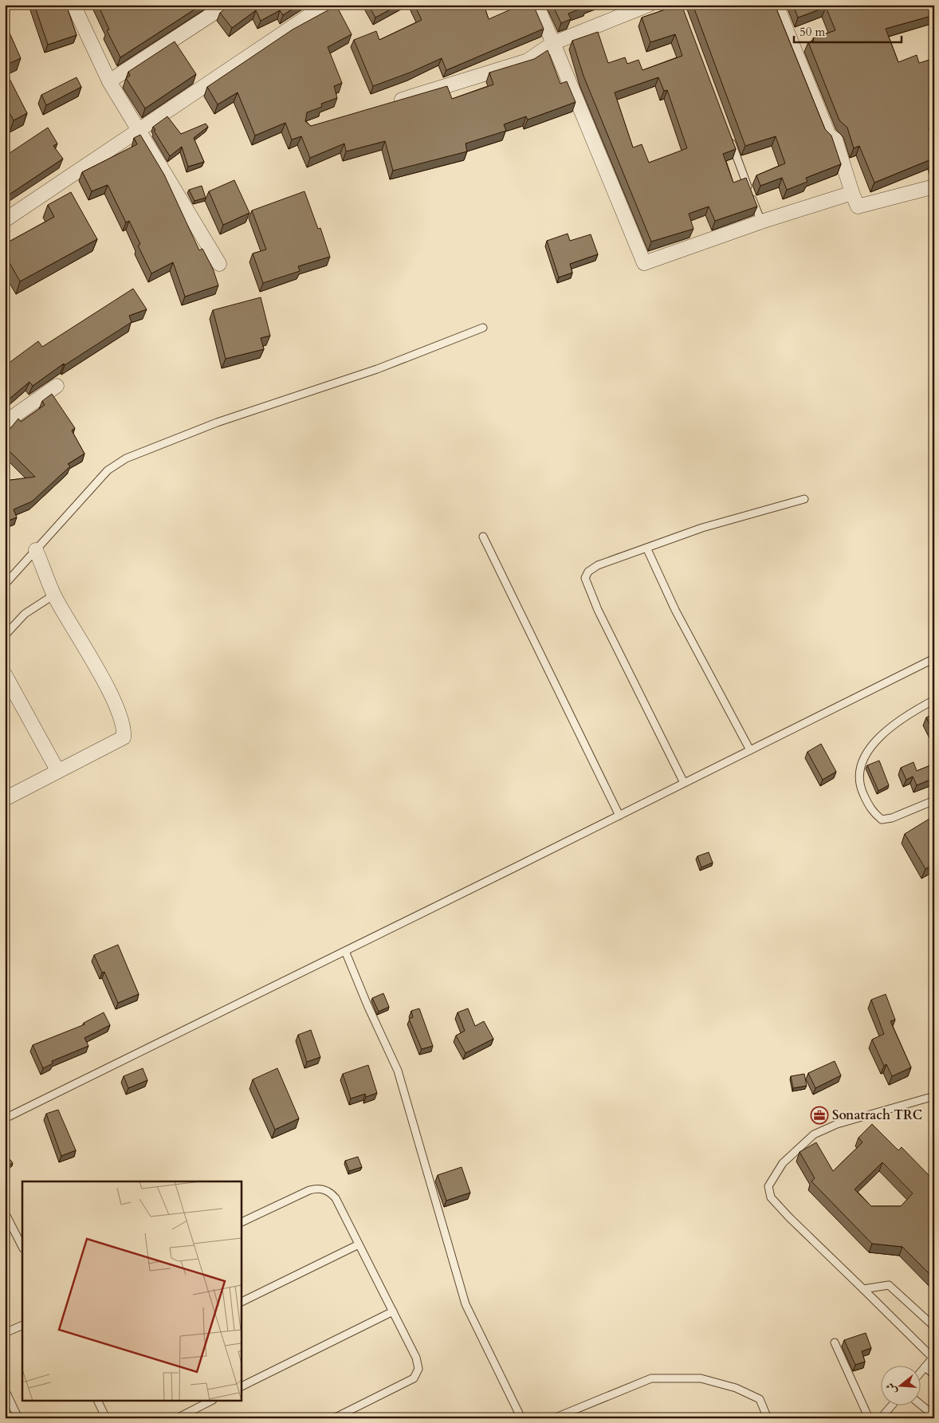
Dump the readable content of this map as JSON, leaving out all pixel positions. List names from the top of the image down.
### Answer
{
  "places": {
    "office": ["Sonatrach TRC"]
  },
  "scale_bar": "50 m",
  "north": "left"
}
